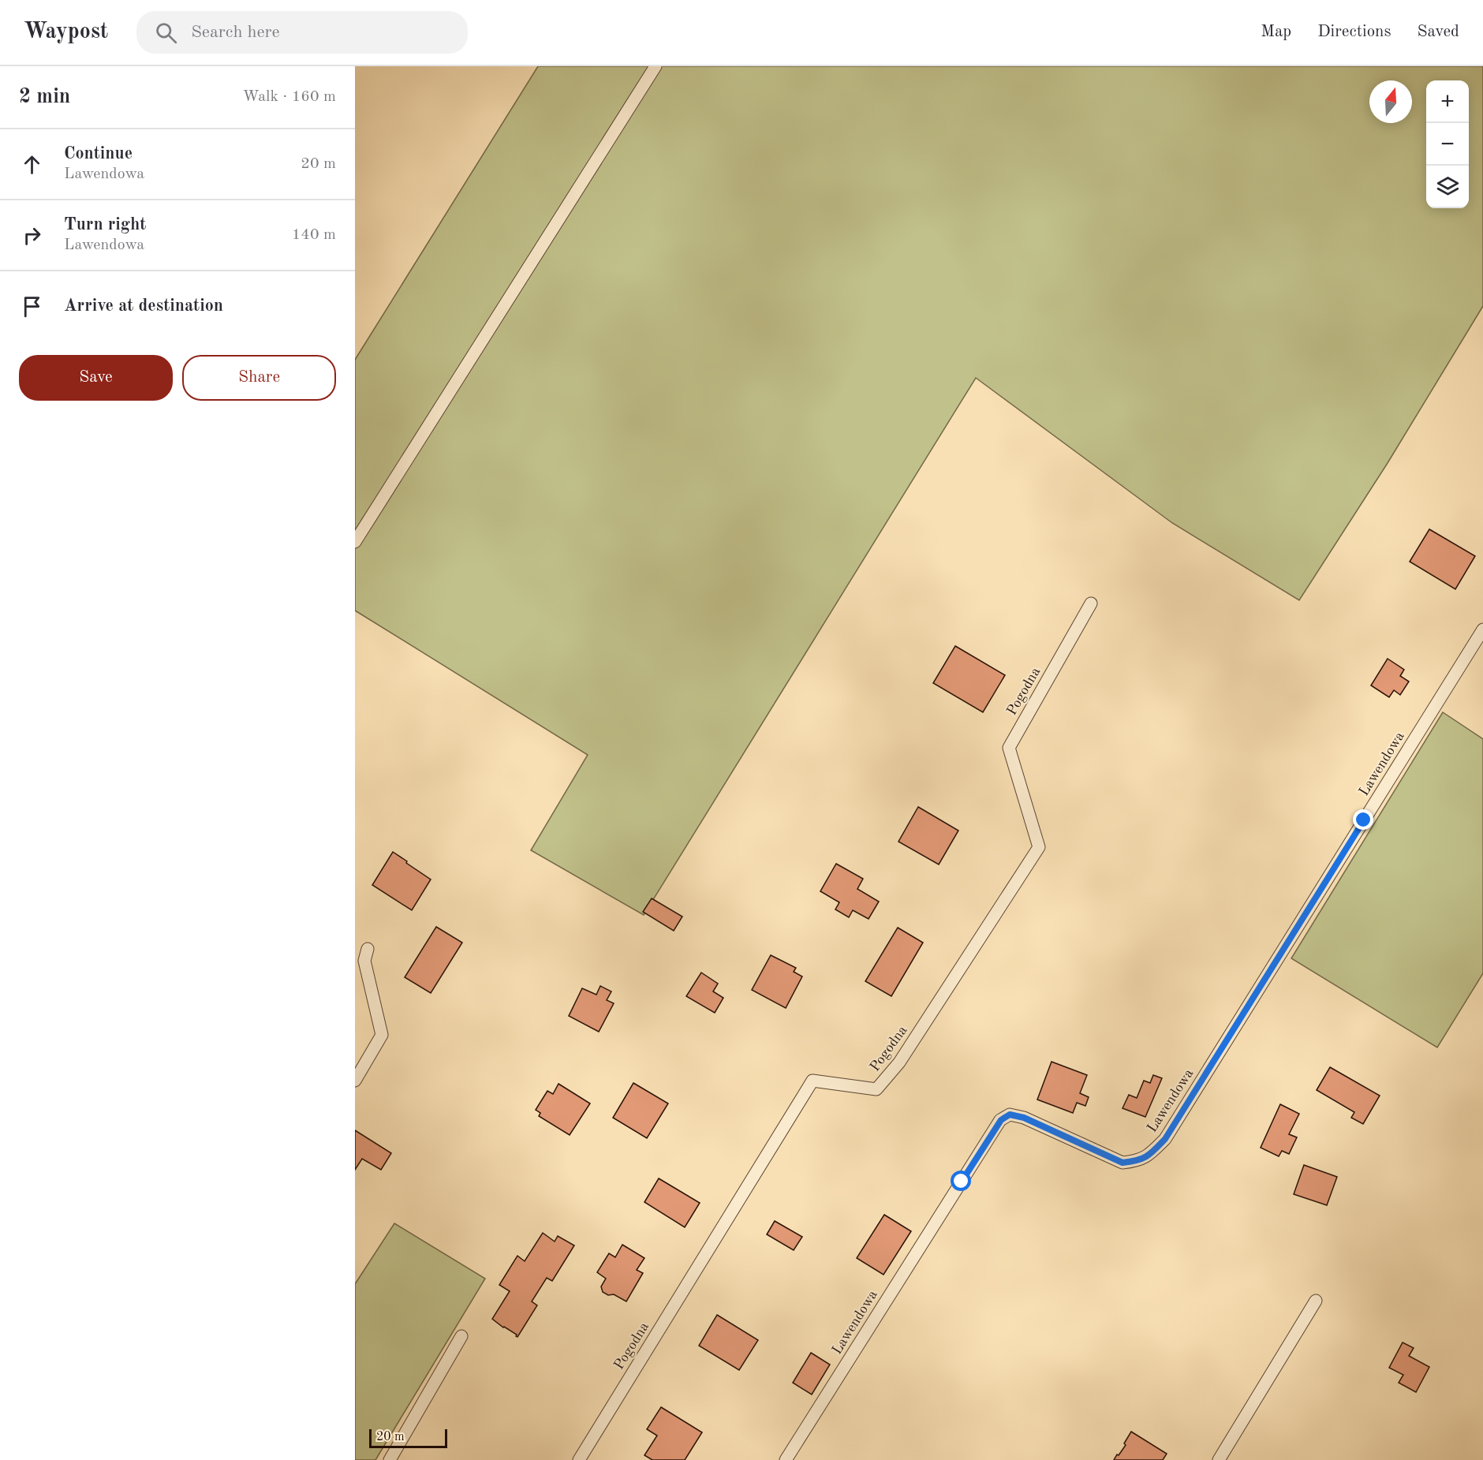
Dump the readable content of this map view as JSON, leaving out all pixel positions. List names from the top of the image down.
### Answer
{
  "streets": {
    "lane": ["Pogodna", "Lawendowa"]
  },
  "scale_bar": "20 m",
  "north": "top",
  "page": {
    "header": "Waypost",
    "search": "Search here",
    "nav": ["Map", "Directions", "Saved"],
    "heading": ["2 min", "Walk · 160 m"],
    "map_buttons": ["+", "−"],
    "list": [
      ["Continue", "Lawendowa", "20 m"],
      ["Turn right", "Lawendowa", "140 m"],
      "Arrive at destination"
    ],
    "buttons": ["Save", "Share"],
    "scale": "20 m"
  }
}
